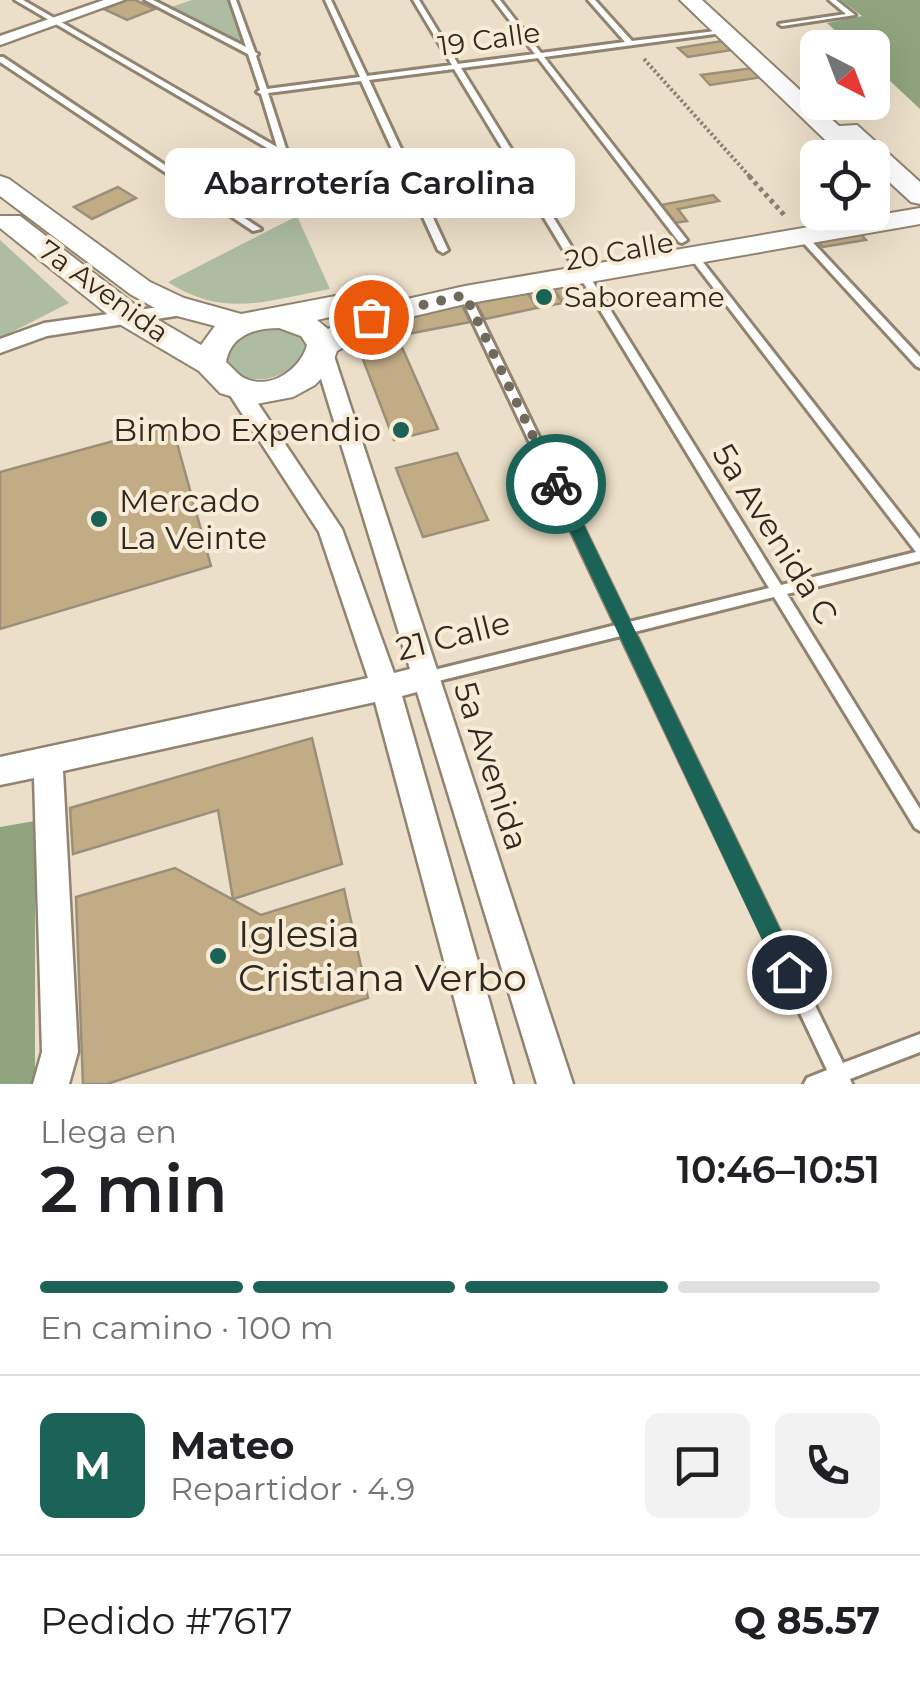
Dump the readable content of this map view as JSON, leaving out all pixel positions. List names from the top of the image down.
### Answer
{
  "streets": {
    "street": [
      "20 Calle",
      "7a Avenida",
      "21 Calle",
      "5a Avenida"
    ],
    "lane": ["19 Calle", "5a Avenida C"]
  },
  "crossings": [
    ["19 Calle", "5a Avenida C"],
    ["20 Calle", "7a Avenida"],
    ["20 Calle", "5a Avenida C"],
    ["20 Calle", "5a Avenida"],
    ["7a Avenida", "5a Avenida"],
    ["5a Avenida C", "21 Calle"],
    ["21 Calle", "5a Avenida"]
  ],
  "places": [
    "Saboreame",
    "Abarrotería Carolina",
    "Bimbo Expendio",
    "Mercado La Veinte",
    "Iglesia Cristiana Verbo"
  ],
  "north": "bottom right",
  "page": {
    "bubble": "Abarrotería Carolina",
    "heading": ["2 min", "Llega en", "10:46–10:51"],
    "panel": [
      "Mateo",
      "Repartidor · 4.9",
      "Pedido #7617",
      "Q 85.57"
    ],
    "bar": "En camino · 100 m",
    "round": "M"
  }
}
